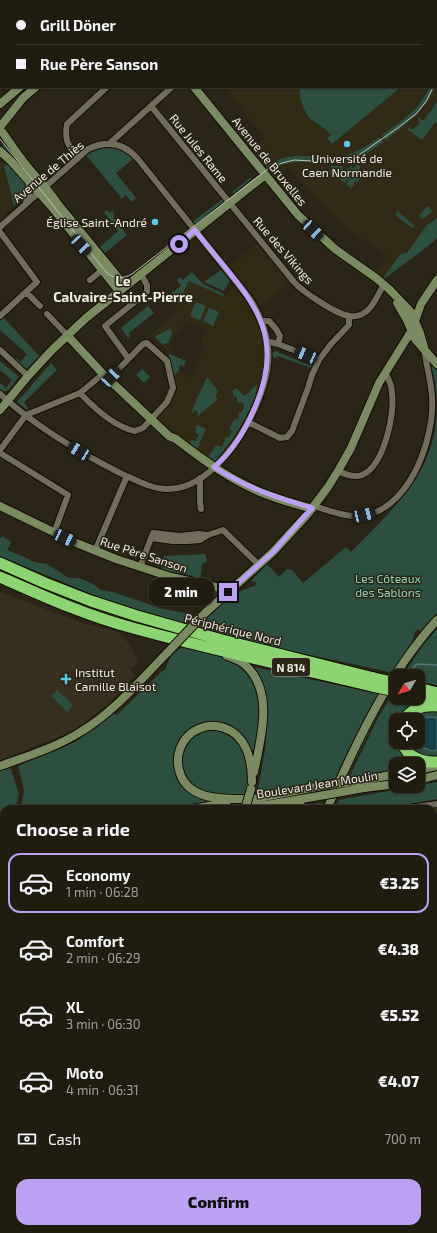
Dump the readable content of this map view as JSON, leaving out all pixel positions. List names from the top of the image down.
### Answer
{
  "streets": {
    "highway": ["Périphérique Nord", "N 814"],
    "street": [
      "Rue Jules Rame",
      "Avenue de Bruxelles",
      "Avenue de Thiès",
      "Rue des Vikings",
      "Rue Père Sanson",
      "Boulevard Jean Moulin"
    ]
  },
  "crossings": [
    ["Rue Jules Rame", "Rue des Vikings"]
  ],
  "districts": ["Le Calvaire-Saint-Pierre"],
  "parks": ["Les Côteaux des Sablons"],
  "places": {
    "other": ["Université de Caen Normandie", "Église Saint-André"],
    "health": ["Institut Camille Blaisot"]
  },
  "north": "bottom left",
  "page": {
    "banner": ["Grill Döner", "Rue Père Sanson"],
    "bubble": "2 min",
    "heading": "Choose a ride",
    "list": [
      {
        "name": "Economy",
        "note": "1 min · 06:28",
        "value": "€3.25"
      },
      {
        "name": "Comfort",
        "note": "2 min · 06:29",
        "value": "€4.38"
      },
      {
        "name": "XL",
        "note": "3 min · 06:30",
        "value": "€5.52"
      },
      {
        "name": "Moto",
        "note": "4 min · 06:31",
        "value": "€4.07"
      }
    ],
    "pay": ["Cash", "700 m"],
    "buttons": "Confirm"
  }
}
